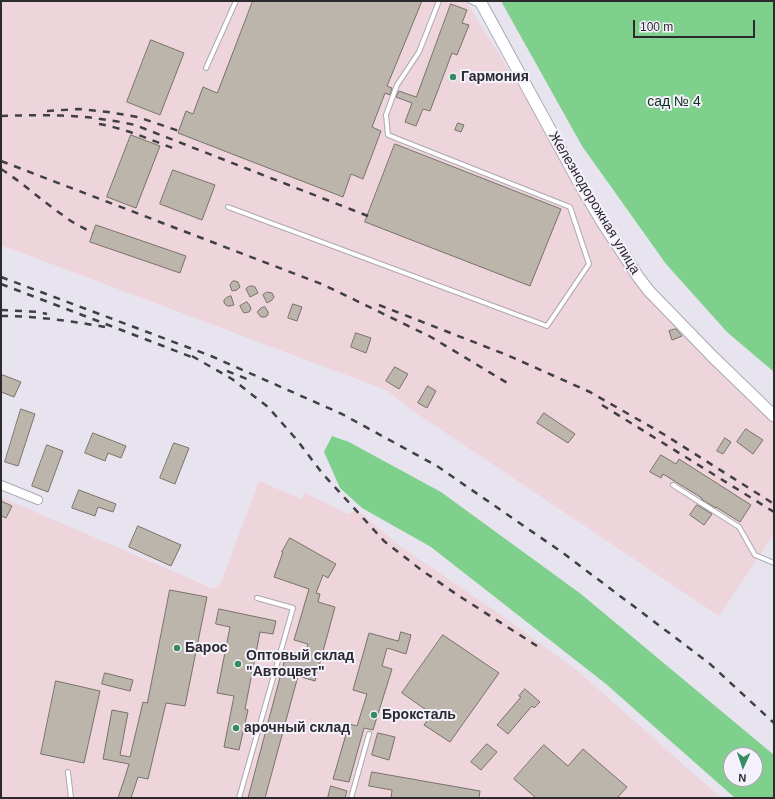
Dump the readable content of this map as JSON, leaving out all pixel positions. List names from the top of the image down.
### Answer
{
  "streets": {
    "street": ["Железнодорожная улица"]
  },
  "parks": ["сад № 4"],
  "places": [
    "Гармония",
    "Барос",
    "Оптовый склад \"Автоцвет\"",
    "Броксталь",
    "арочный склад"
  ],
  "scale_bar": "100 m",
  "north": "bottom"
}
